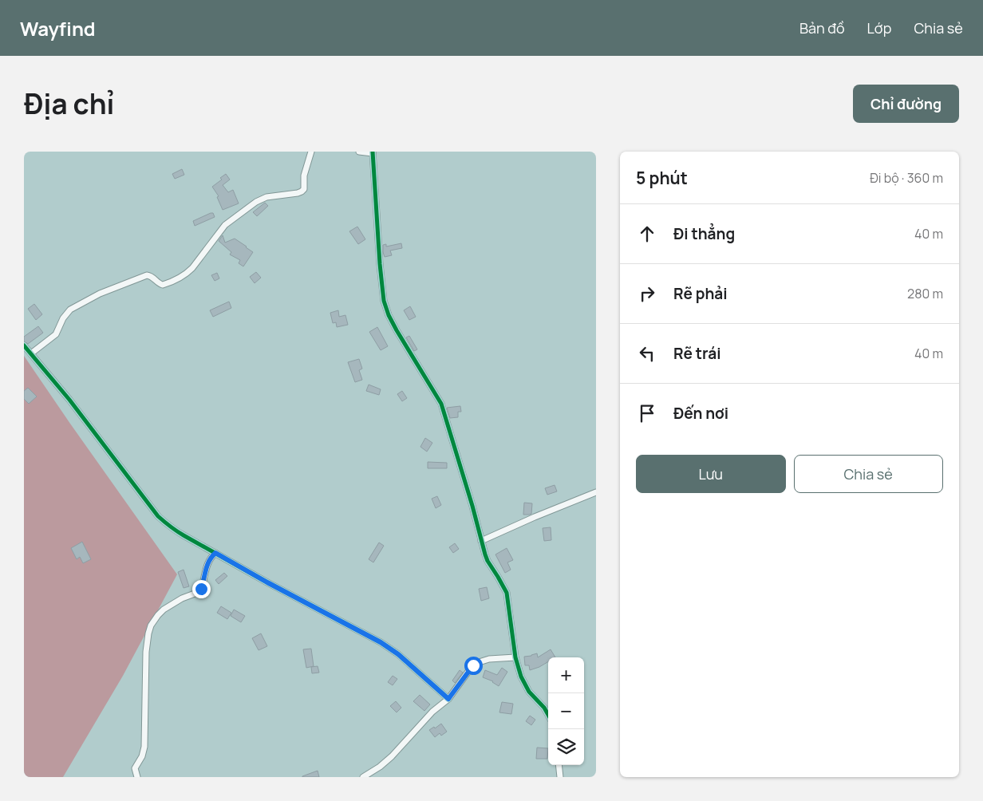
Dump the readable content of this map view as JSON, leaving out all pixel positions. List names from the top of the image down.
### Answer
{
  "page": {
    "header": "Wayfind",
    "nav": ["Bản đồ", "Lớp", "Chia sẻ"],
    "title": "Địa chỉ",
    "buttons": [
      "Chỉ đường",
      ["Lưu", "Chia sẻ"]
    ],
    "heading": ["5 phút", "Đi bộ · 360 m"],
    "list": [
      ["Đi thẳng", "40 m"],
      ["Rẽ phải", "280 m"],
      ["Rẽ trái", "40 m"],
      "Đến nơi"
    ],
    "map_buttons": ["+", "−"]
  }
}
